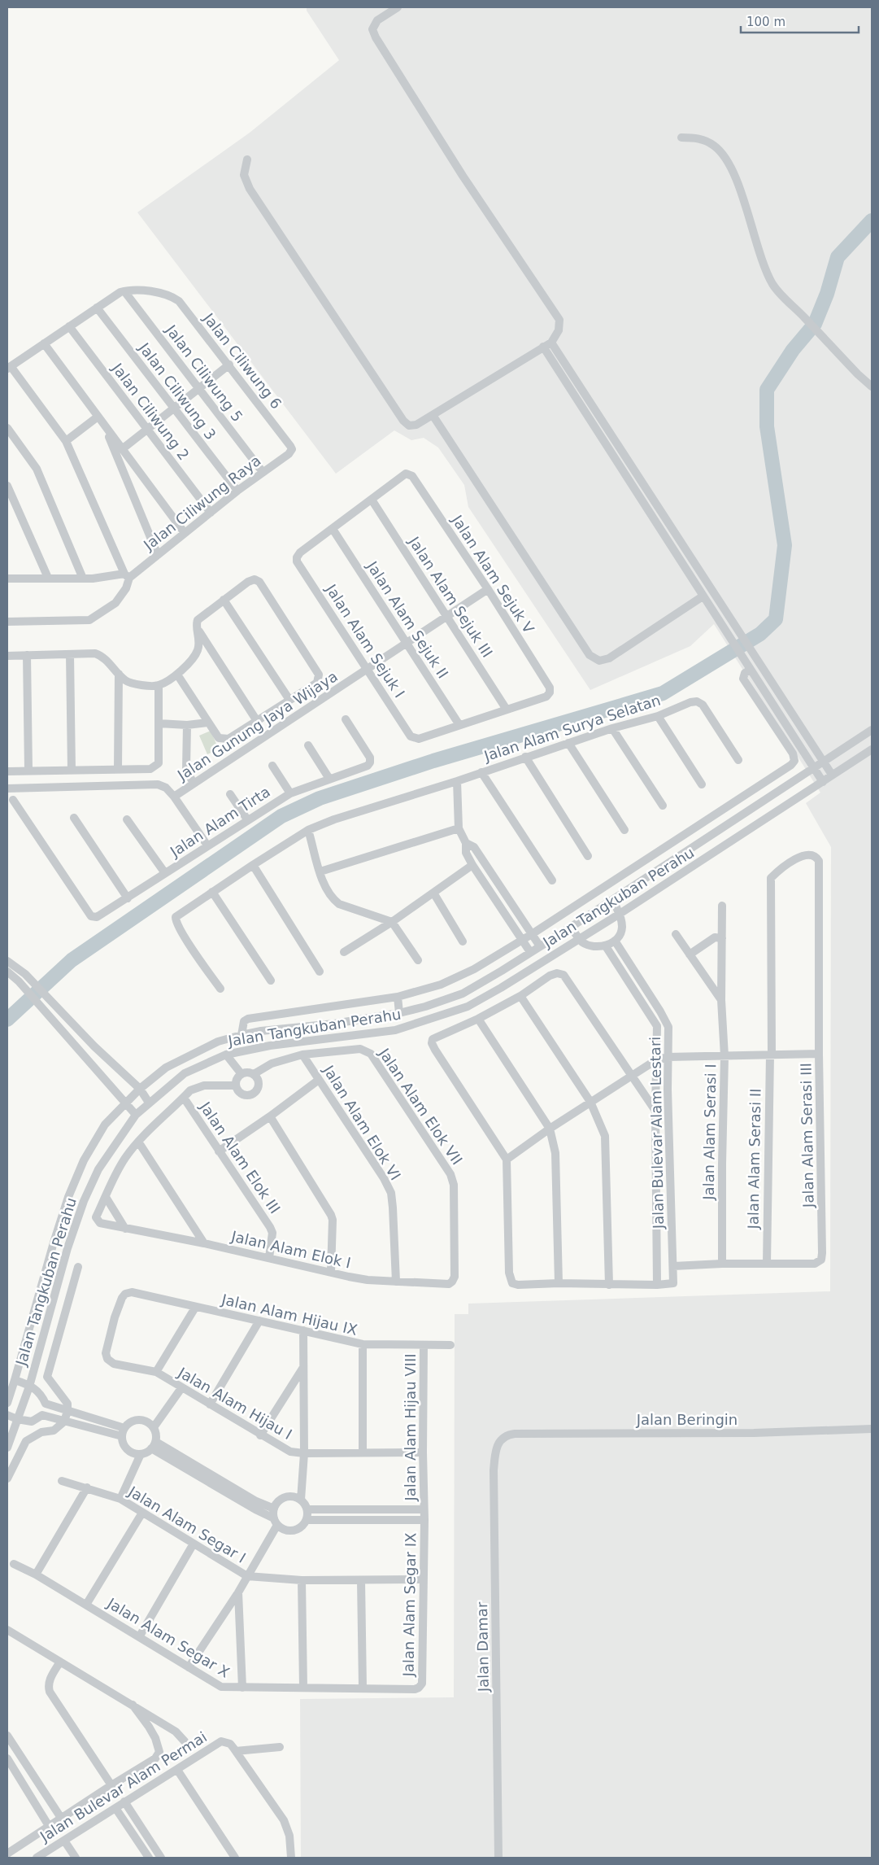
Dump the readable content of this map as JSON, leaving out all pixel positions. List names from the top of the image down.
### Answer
{
  "streets": {
    "street": [
      "Jalan Ciliwung 6",
      "Jalan Ciliwung 5",
      "Jalan Ciliwung 3",
      "Jalan Ciliwung 2",
      "Jalan Ciliwung Raya",
      "Jalan Alam Sejuk V",
      "Jalan Alam Sejuk III",
      "Jalan Alam Sejuk II",
      "Jalan Alam Sejuk I",
      "Jalan Gunung Jaya Wijaya",
      "Jalan Alam Surya Selatan",
      "Jalan Alam Tirta",
      "Jalan Tangkuban Perahu",
      "Jalan Alam Elok VII",
      "Jalan Alam Elok VI",
      "Jalan Alam Serasi I",
      "Jalan Bulevar Alam Lestari",
      "Jalan Alam Serasi III",
      "Jalan Alam Elok III",
      "Jalan Alam Serasi II",
      "Jalan Alam Elok I",
      "Jalan Alam Hijau IX",
      "Jalan Alam Hijau I",
      "Jalan Beringin",
      "Jalan Alam Hijau VIII",
      "Jalan Alam Segar I",
      "Jalan Alam Segar IX",
      "Jalan Alam Segar X",
      "Jalan Damar",
      "Jalan Bulevar Alam Permai"
    ]
  },
  "crossings": [
    ["Jalan Ciliwung 6", "Jalan Ciliwung 5"],
    ["Jalan Ciliwung 6", "Jalan Ciliwung Raya"],
    ["Jalan Ciliwung 5", "Jalan Ciliwung Raya"],
    ["Jalan Ciliwung 3", "Jalan Ciliwung Raya"],
    ["Jalan Ciliwung 2", "Jalan Ciliwung Raya"],
    ["Jalan Alam Sejuk V", "Jalan Alam Sejuk III"],
    ["Jalan Alam Sejuk V", "Jalan Gunung Jaya Wijaya"],
    ["Jalan Alam Sejuk III", "Jalan Gunung Jaya Wijaya"],
    ["Jalan Alam Sejuk II", "Jalan Alam Sejuk I"],
    ["Jalan Alam Sejuk II", "Jalan Gunung Jaya Wijaya"],
    ["Jalan Alam Sejuk I", "Jalan Gunung Jaya Wijaya"],
    ["Jalan Alam Elok VII", "Jalan Alam Elok VI"],
    ["Jalan Alam Elok VII", "Jalan Alam Elok I"],
    ["Jalan Alam Elok VI", "Jalan Alam Elok I"],
    ["Jalan Alam Serasi I", "Jalan Alam Serasi III"],
    ["Jalan Bulevar Alam Lestari", "Jalan Alam Serasi III"],
    ["Jalan Alam Serasi III", "Jalan Alam Serasi II"],
    ["Jalan Alam Elok III", "Jalan Alam Elok I"],
    ["Jalan Alam Hijau IX", "Jalan Alam Hijau I"],
    ["Jalan Alam Hijau IX", "Jalan Alam Hijau VIII"],
    ["Jalan Alam Hijau I", "Jalan Alam Hijau VIII"],
    ["Jalan Beringin", "Jalan Damar"],
    ["Jalan Alam Hijau VIII", "Jalan Alam Segar IX"],
    ["Jalan Alam Segar I", "Jalan Alam Segar IX"],
    ["Jalan Alam Segar IX", "Jalan Alam Segar X"]
  ],
  "scale_bar": "100 m"
}
